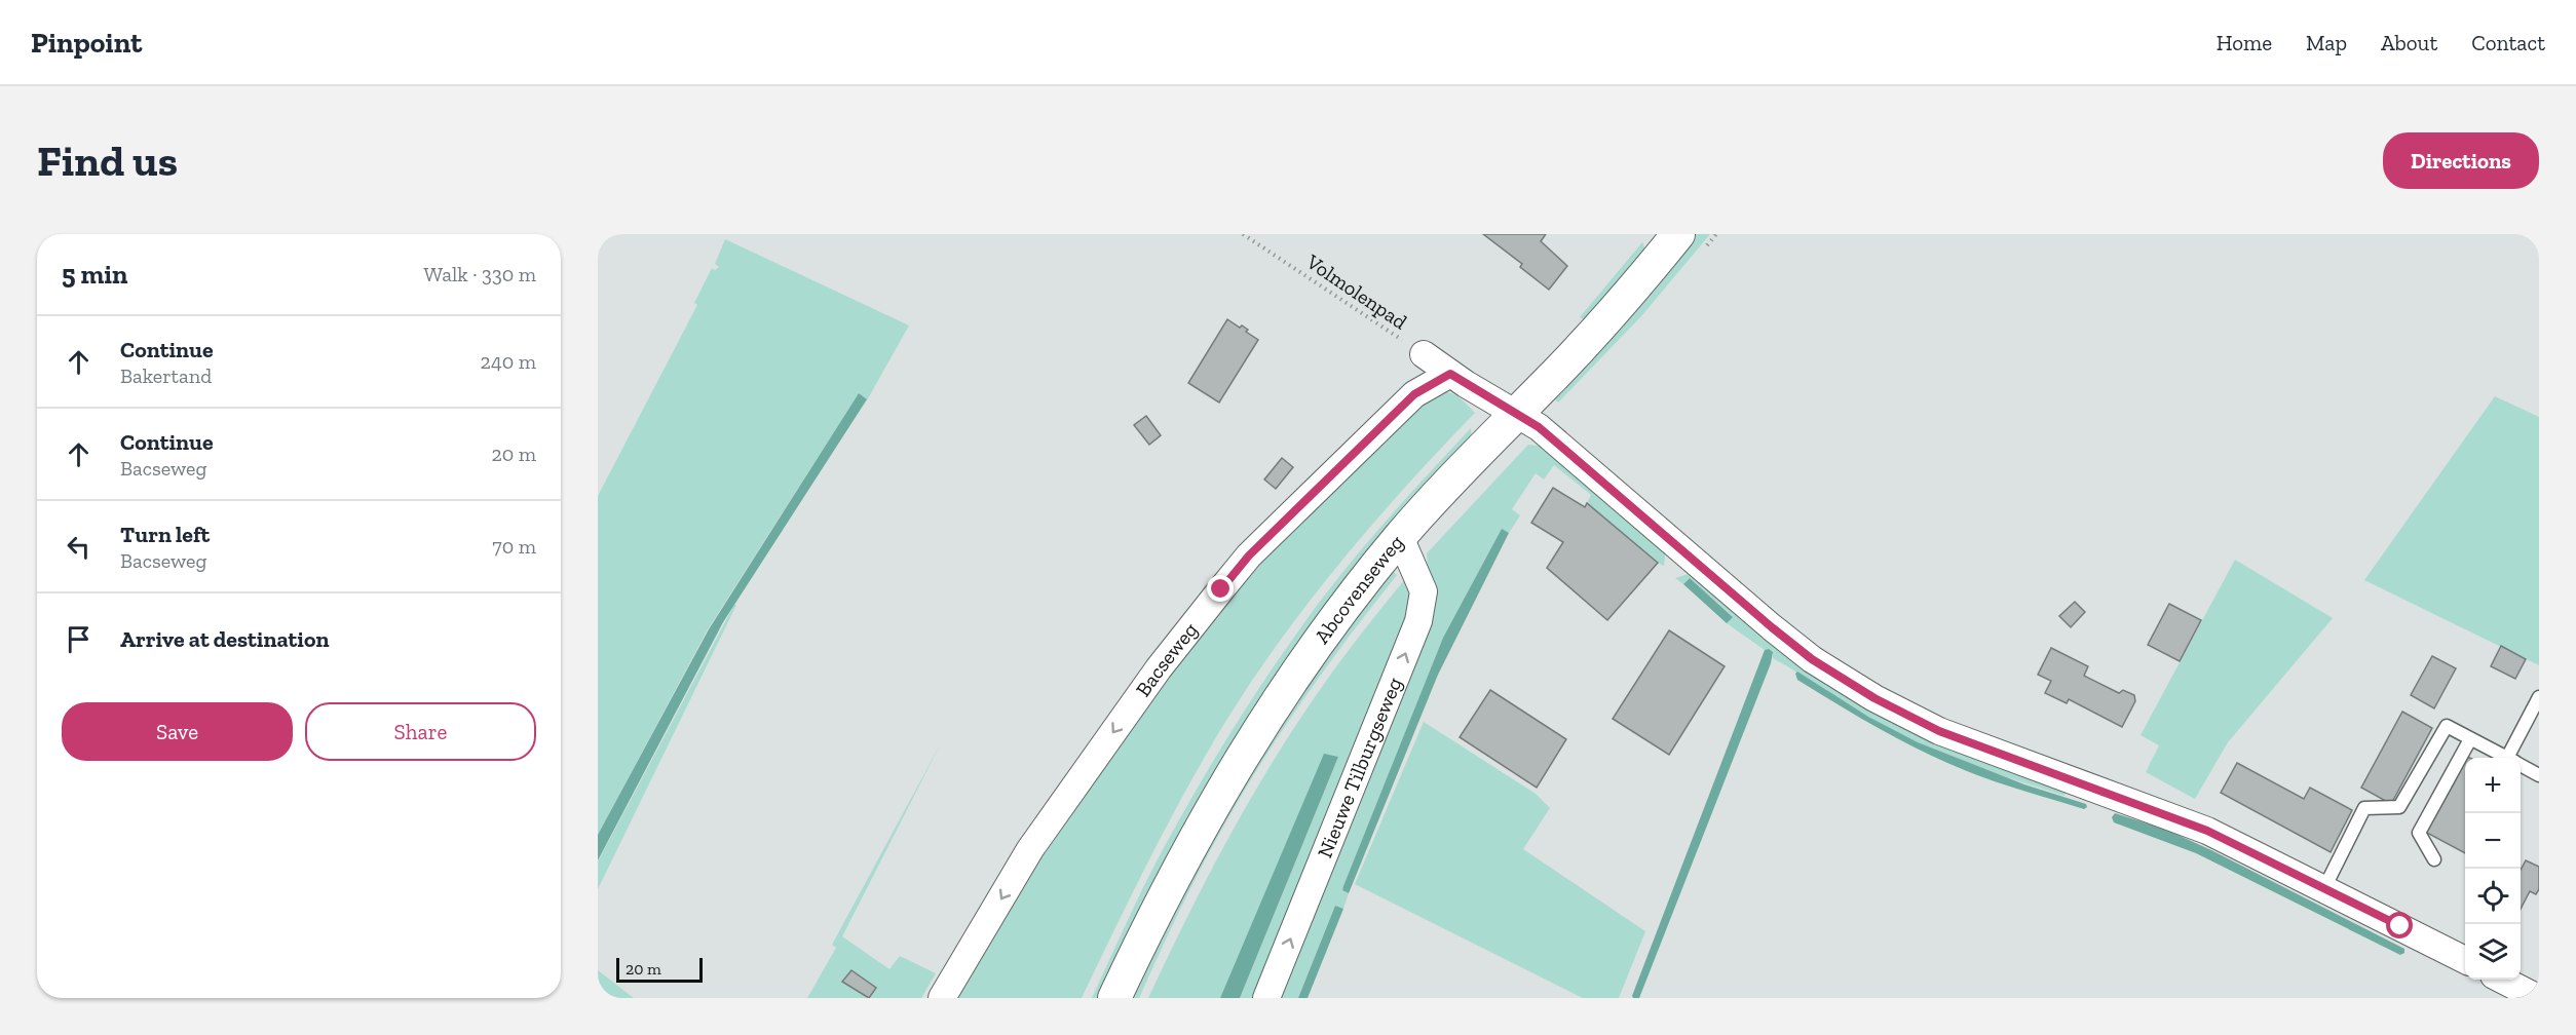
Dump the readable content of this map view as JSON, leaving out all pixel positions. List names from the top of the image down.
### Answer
{
  "streets": {
    "street": ["Abcovenseweg", "Bacseweg", "Nieuwe Tilburgseweg"],
    "path": ["Volmolenpad"]
  },
  "crossings": [
    ["Abcovenseweg", "Nieuwe Tilburgseweg"]
  ],
  "one_way": ["Bacseweg", "Nieuwe Tilburgseweg"],
  "scale_bar": "20 m",
  "page": {
    "header": "Pinpoint",
    "nav": [
      "Home",
      "Map",
      "About",
      "Contact"
    ],
    "buttons": [
      "Directions",
      ["Save", "Share"]
    ],
    "title": "Find us",
    "heading": ["5 min", "Walk · 330 m"],
    "list": [
      ["Continue", "Bakertand", "240 m"],
      ["Continue", "Bacseweg", "20 m"],
      ["Turn left", "Bacseweg", "70 m"],
      "Arrive at destination"
    ],
    "map_buttons": ["+", "−"],
    "scale": "20 m"
  }
}
